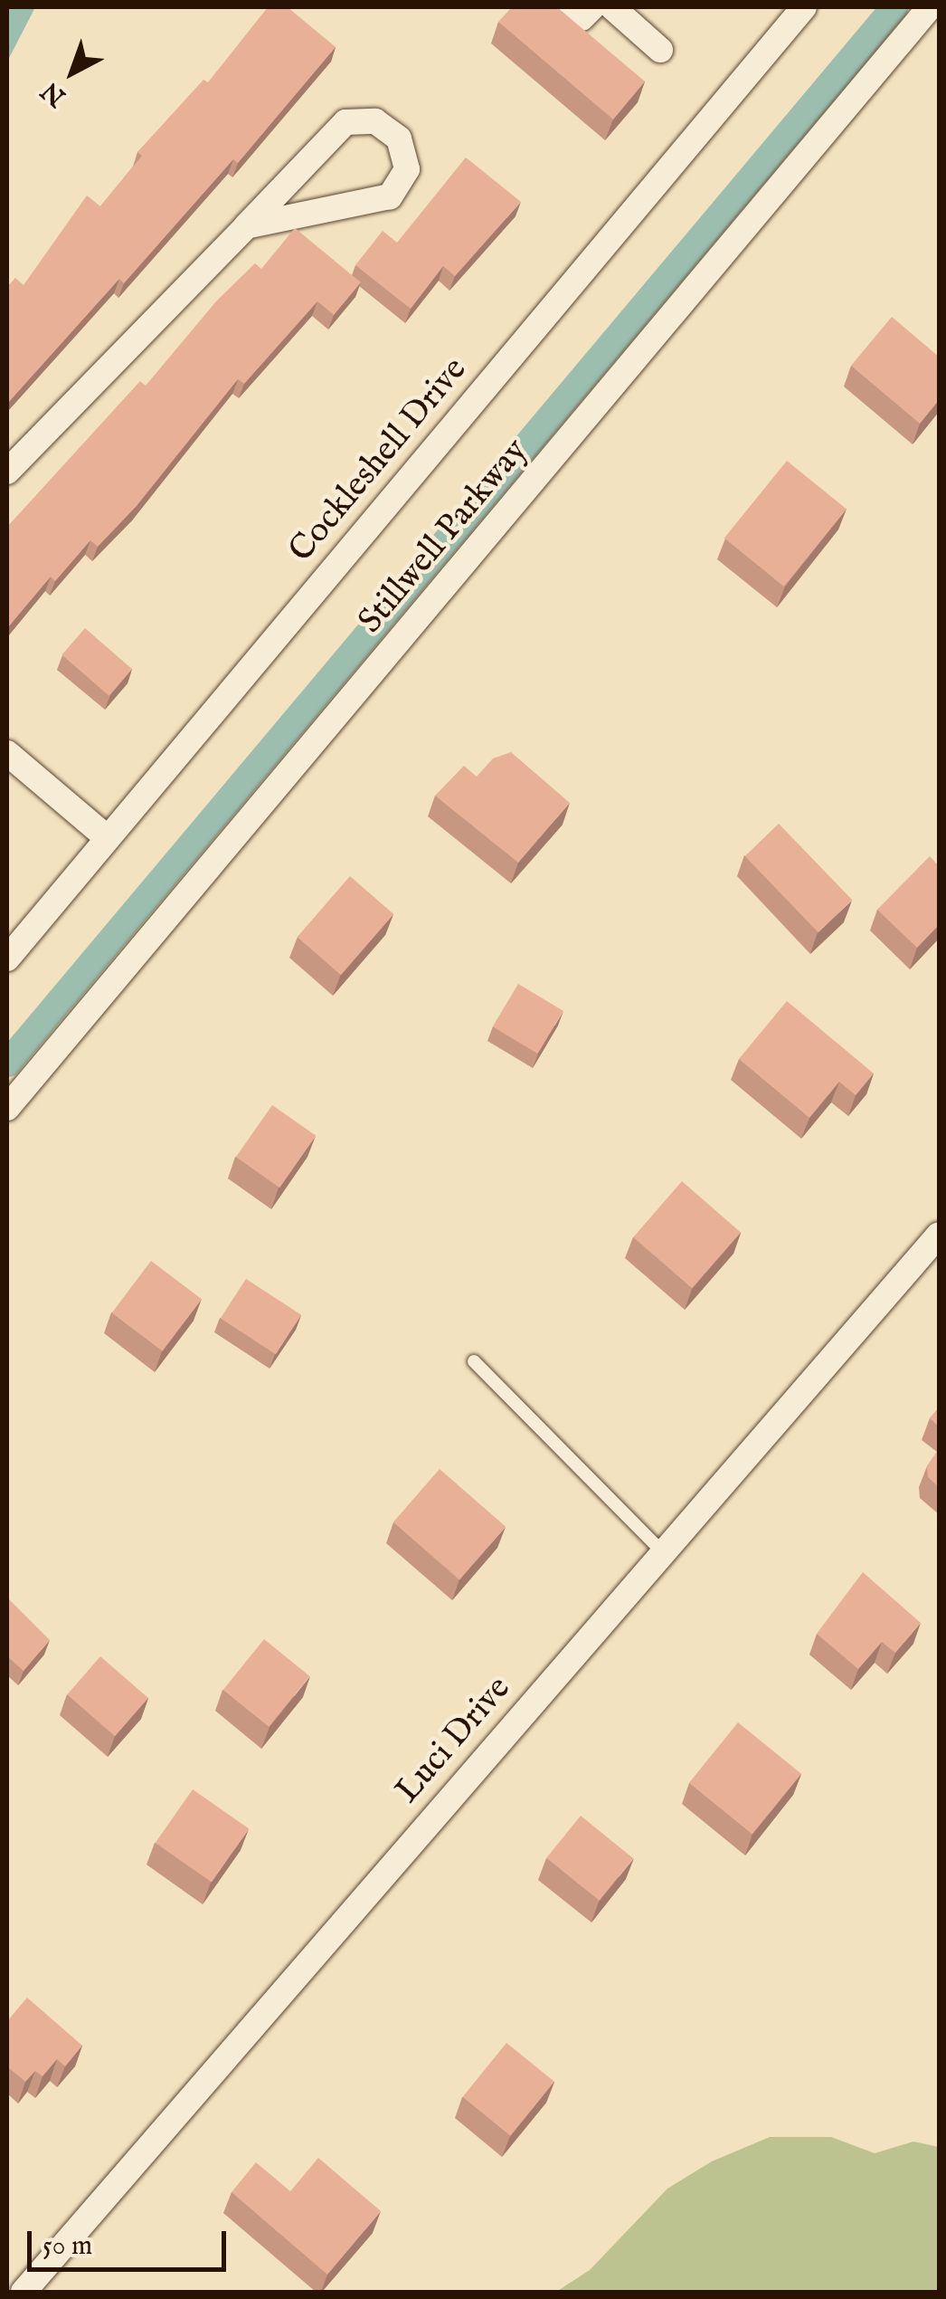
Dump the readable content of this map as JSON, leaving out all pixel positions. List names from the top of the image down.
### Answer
{
  "streets": {
    "street": ["Cockleshell Drive", "Stillwell Parkway", "Luci Drive"]
  },
  "scale_bar": "50 m",
  "north": "bottom left"
}
